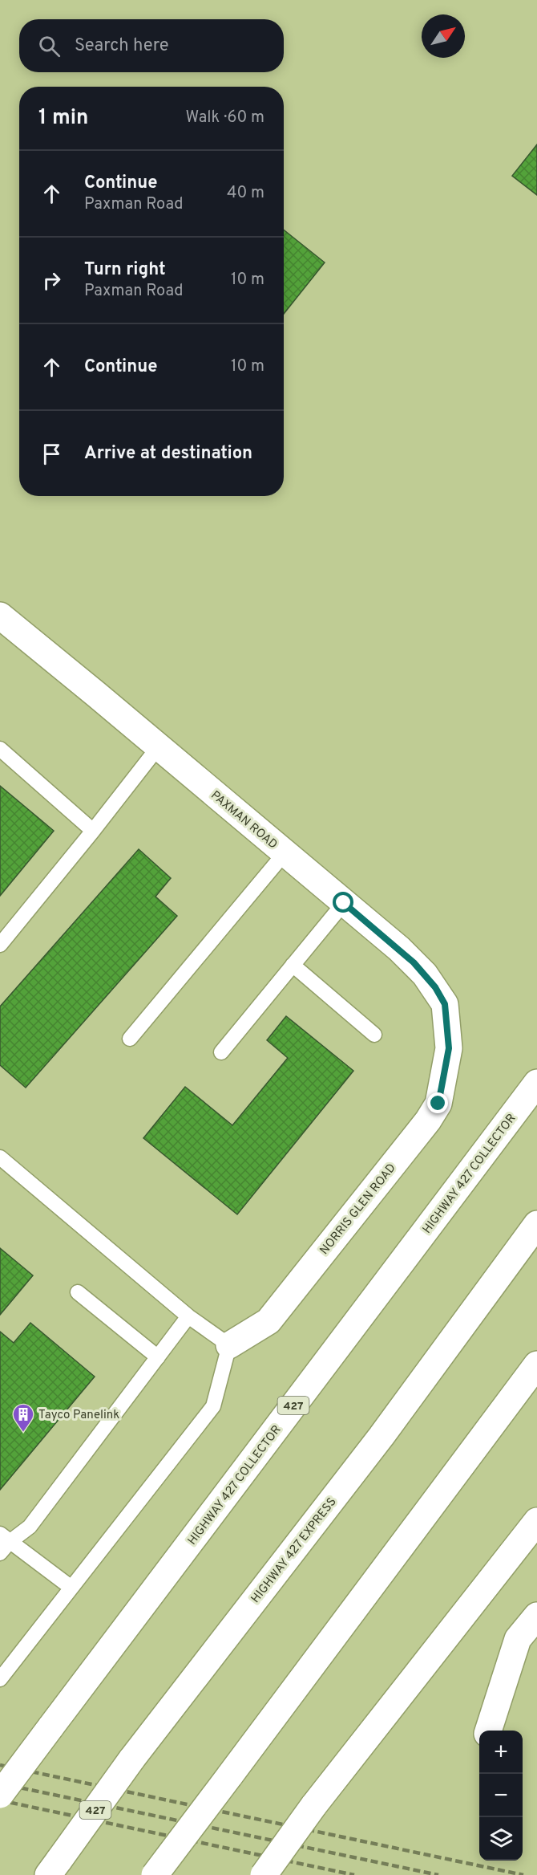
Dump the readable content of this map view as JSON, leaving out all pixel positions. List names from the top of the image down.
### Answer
{
  "streets": {
    "main road": [
      "PAXMAN ROAD",
      "HIGHWAY 427 COLLECTOR",
      "NORRIS GLEN ROAD",
      "427",
      "HIGHWAY 427 EXPRESS"
    ]
  },
  "crossings": [
    ["PAXMAN ROAD", "NORRIS GLEN ROAD"]
  ],
  "places": {
    "building": ["Tayco Panelink"]
  },
  "north": "top right",
  "page": {
    "search": "Search here",
    "heading": ["1 min", "Walk · 60 m"],
    "list": [
      ["Continue", "Paxman Road", "40 m"],
      ["Turn right", "Paxman Road", "10 m"],
      ["Continue", "10 m"],
      "Arrive at destination"
    ],
    "map_buttons": ["+", "−"]
  }
}
